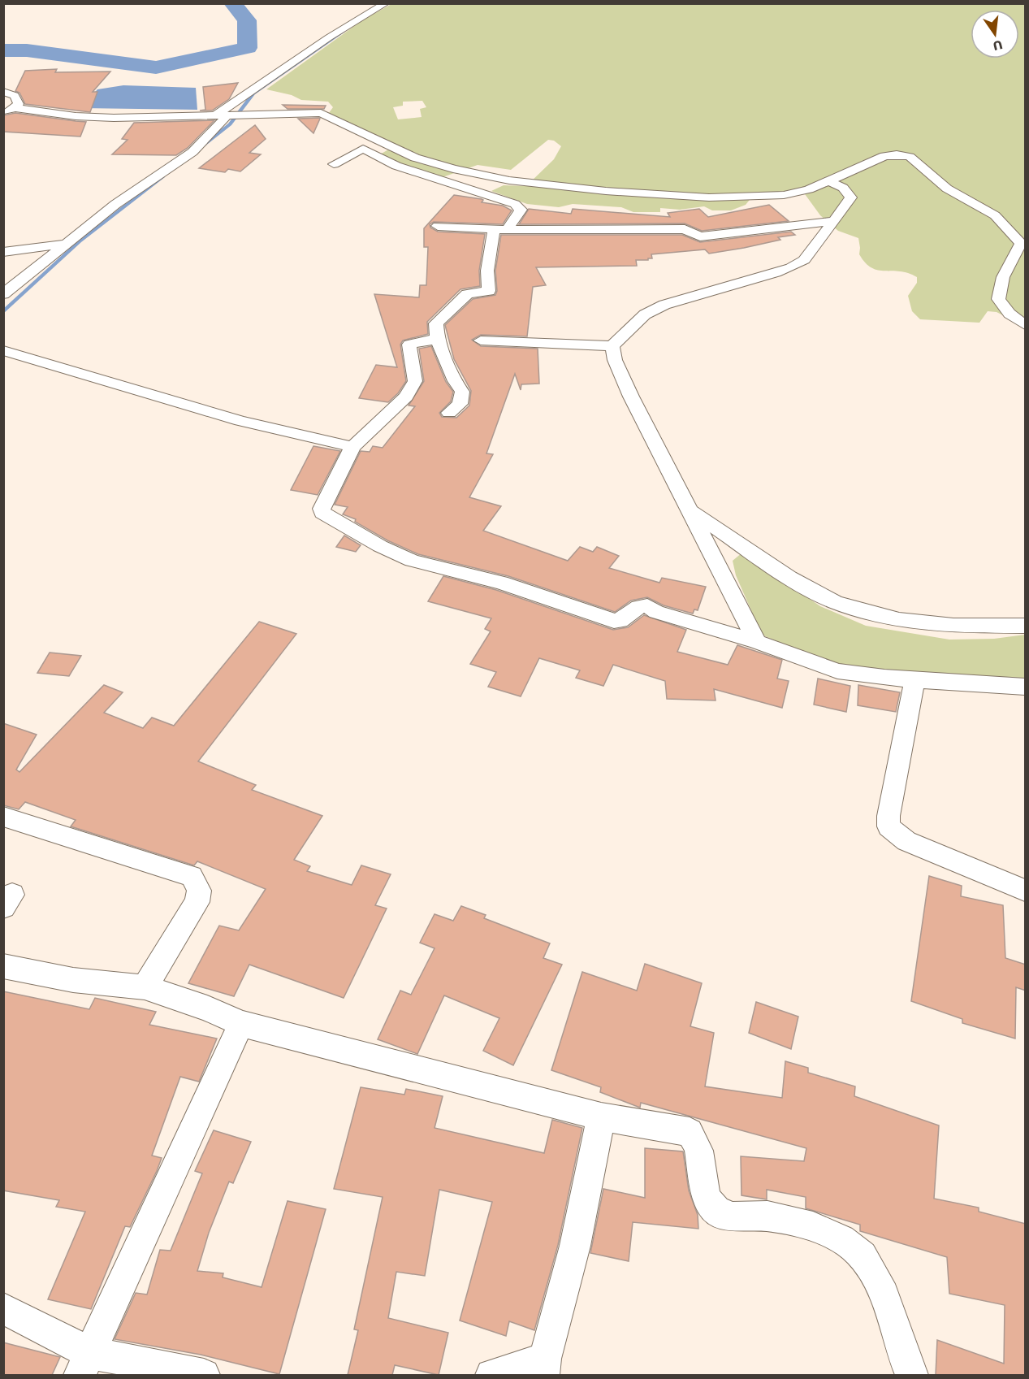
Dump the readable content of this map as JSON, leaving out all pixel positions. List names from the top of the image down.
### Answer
{
  "north": "bottom"
}
